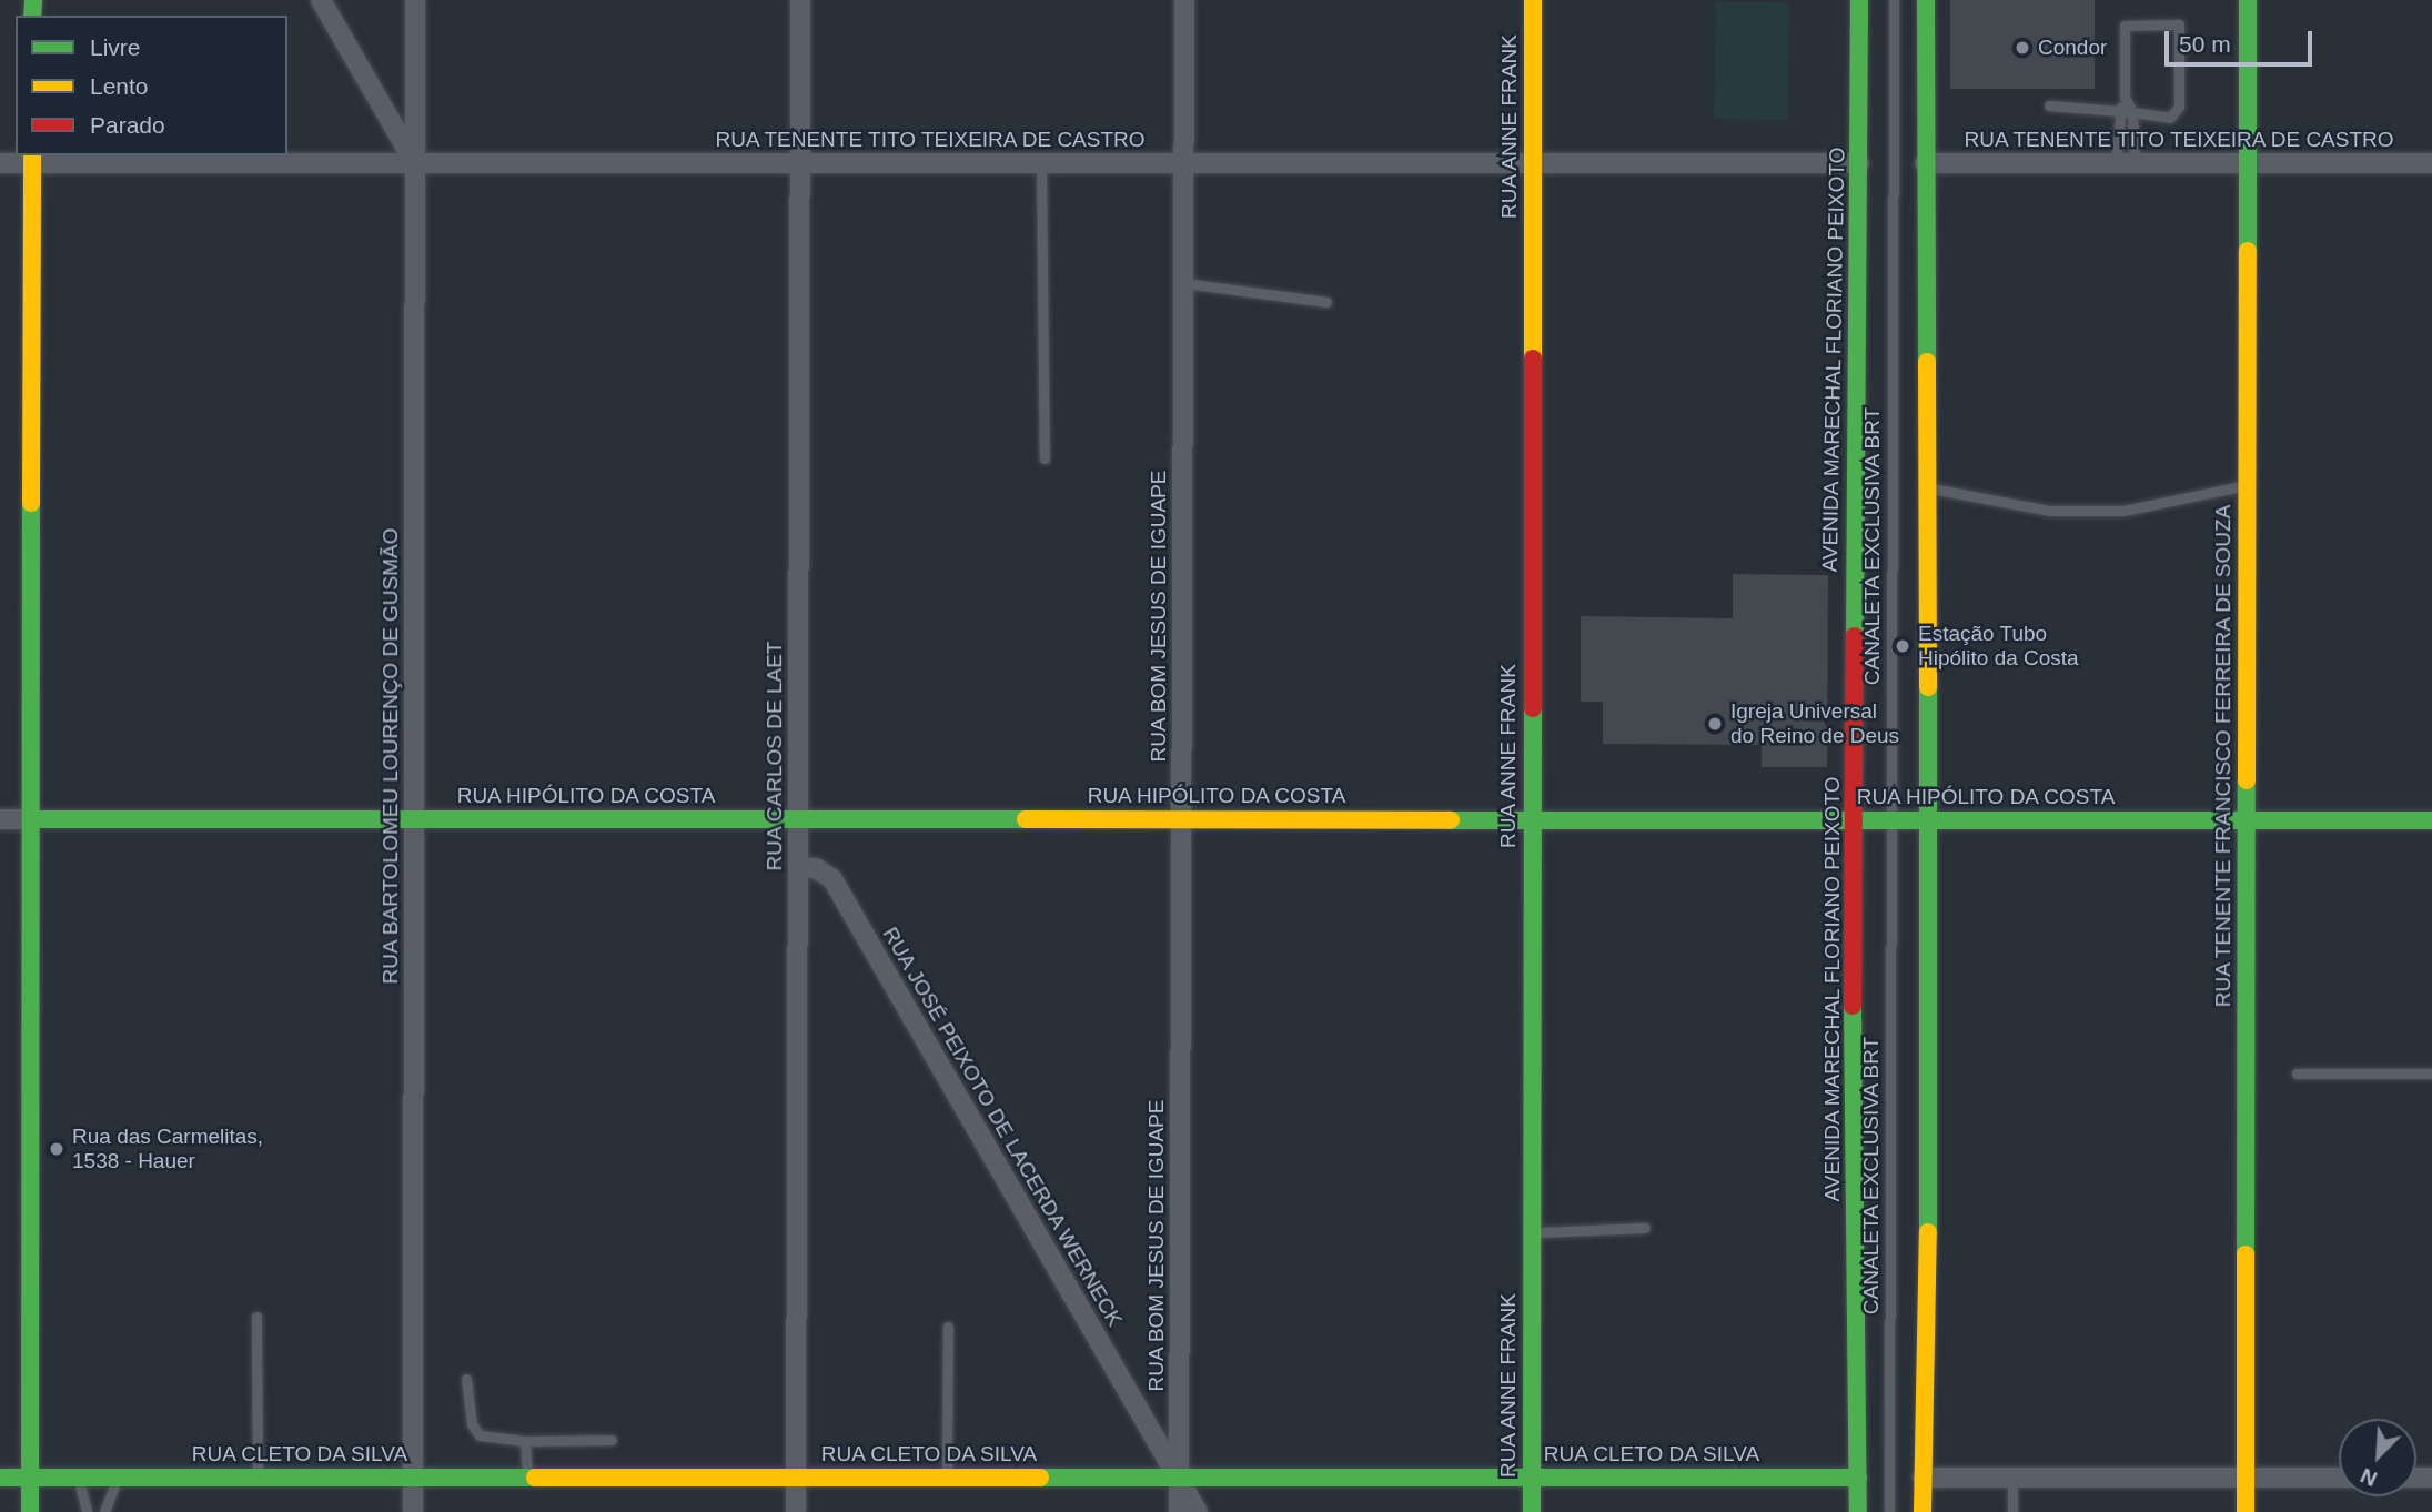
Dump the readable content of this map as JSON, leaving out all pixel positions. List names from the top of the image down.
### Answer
{
  "streets": {
    "street": [
      "RUA ANNE FRANK",
      "RUA TENENTE TITO TEIXEIRA DE CASTRO",
      "AVENIDA MARECHAL FLORIANO PEIXOTO",
      "RUA BOM JESUS DE IGUAPE",
      "RUA BARTOLOMEU LOURENÇO DE GUSMÃO",
      "RUA CARLOS DE LAET",
      "RUA TENENTE FRANCISCO FERREIRA DE SOUZA",
      "RUA HIPÓLITO DA COSTA",
      "RUA JOSÉ PEIXOTO DE LACERDA WERNECK",
      "RUA CLETO DA SILVA"
    ],
    "lane": ["CANALETA EXCLUSIVA BRT"]
  },
  "crossings": [
    ["RUA ANNE FRANK", "RUA TENENTE TITO TEIXEIRA DE CASTRO"],
    ["RUA ANNE FRANK", "RUA HIPÓLITO DA COSTA"],
    ["RUA ANNE FRANK", "RUA CLETO DA SILVA"],
    ["RUA TENENTE TITO TEIXEIRA DE CASTRO", "AVENIDA MARECHAL FLORIANO PEIXOTO"],
    ["RUA TENENTE TITO TEIXEIRA DE CASTRO", "RUA BOM JESUS DE IGUAPE"],
    ["RUA TENENTE TITO TEIXEIRA DE CASTRO", "RUA BARTOLOMEU LOURENÇO DE GUSMÃO"],
    ["RUA TENENTE TITO TEIXEIRA DE CASTRO", "RUA CARLOS DE LAET"],
    ["RUA TENENTE TITO TEIXEIRA DE CASTRO", "RUA TENENTE FRANCISCO FERREIRA DE SOUZA"],
    ["AVENIDA MARECHAL FLORIANO PEIXOTO", "RUA HIPÓLITO DA COSTA"],
    ["AVENIDA MARECHAL FLORIANO PEIXOTO", "RUA CLETO DA SILVA"],
    ["CANALETA EXCLUSIVA BRT", "RUA HIPÓLITO DA COSTA"],
    ["RUA BOM JESUS DE IGUAPE", "RUA HIPÓLITO DA COSTA"],
    ["RUA BOM JESUS DE IGUAPE", "RUA JOSÉ PEIXOTO DE LACERDA WERNECK"],
    ["RUA BOM JESUS DE IGUAPE", "RUA CLETO DA SILVA"],
    ["RUA BARTOLOMEU LOURENÇO DE GUSMÃO", "RUA HIPÓLITO DA COSTA"],
    ["RUA BARTOLOMEU LOURENÇO DE GUSMÃO", "RUA CLETO DA SILVA"],
    ["RUA CARLOS DE LAET", "RUA HIPÓLITO DA COSTA"],
    ["RUA CARLOS DE LAET", "RUA JOSÉ PEIXOTO DE LACERDA WERNECK"],
    ["RUA CARLOS DE LAET", "RUA CLETO DA SILVA"],
    ["RUA TENENTE FRANCISCO FERREIRA DE SOUZA", "RUA HIPÓLITO DA COSTA"],
    ["RUA JOSÉ PEIXOTO DE LACERDA WERNECK", "RUA CLETO DA SILVA"]
  ],
  "places": [
    "Condor",
    "Estação Tubo Hipólito da Costa",
    "Igreja Universal do Reino de Deus",
    "Rua das Carmelitas, 1538 - Hauer"
  ],
  "legend": ["Livre", "Lento", "Parado"],
  "scale_bar": "50 m",
  "north": "bottom left"
}
